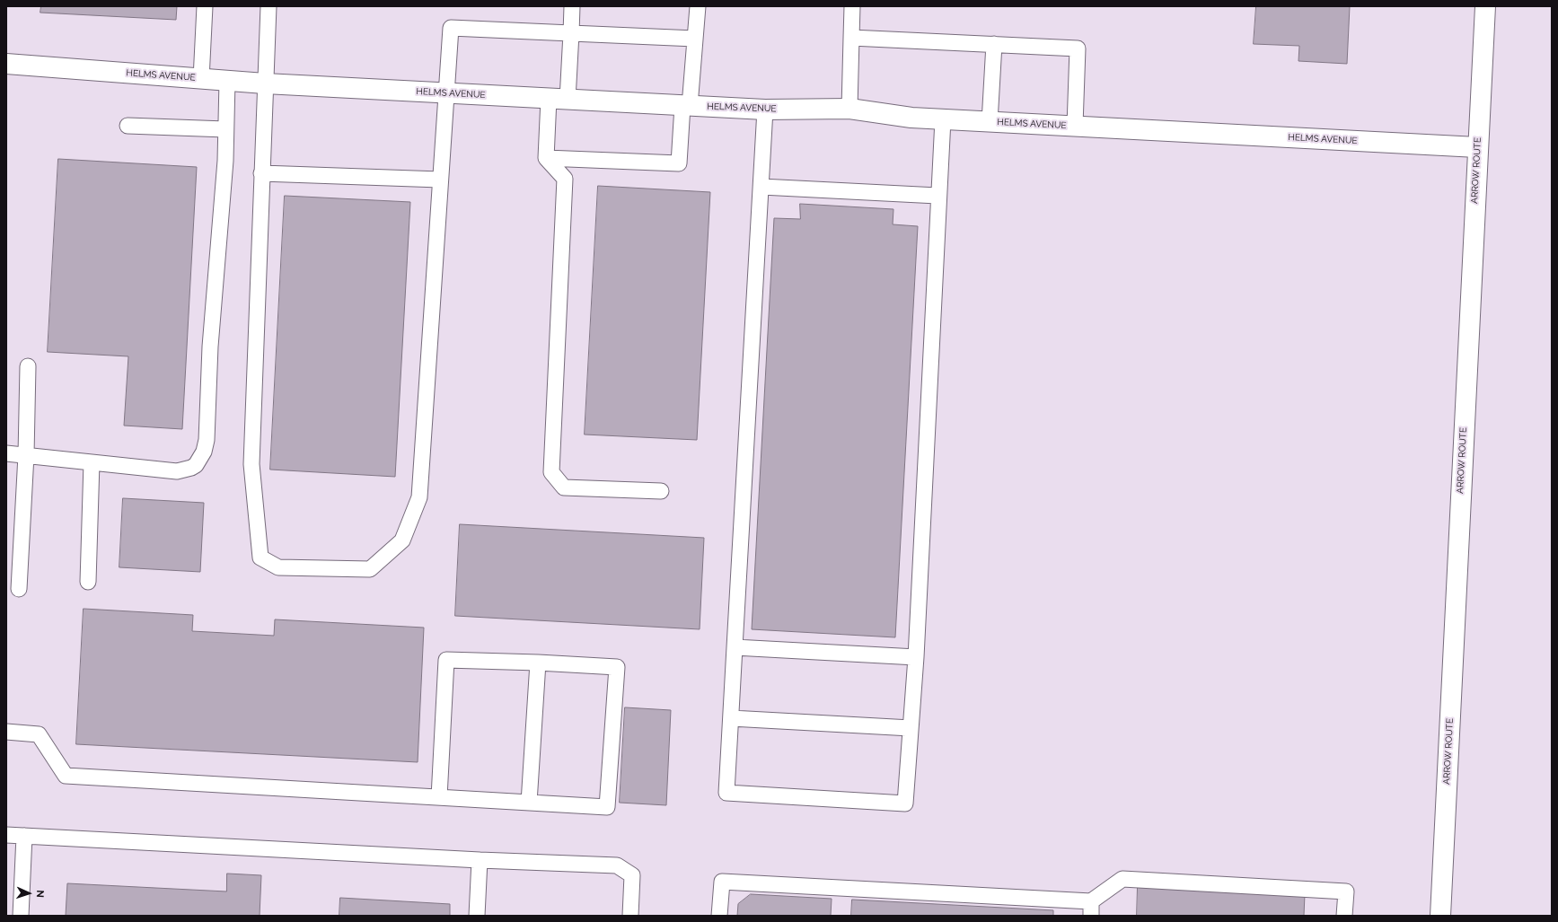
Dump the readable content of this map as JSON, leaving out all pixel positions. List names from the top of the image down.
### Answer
{
  "streets": {
    "street": ["HELMS AVENUE", "ARROW ROUTE"]
  },
  "crossings": [
    ["HELMS AVENUE", "ARROW ROUTE"]
  ],
  "north": "right"
}
